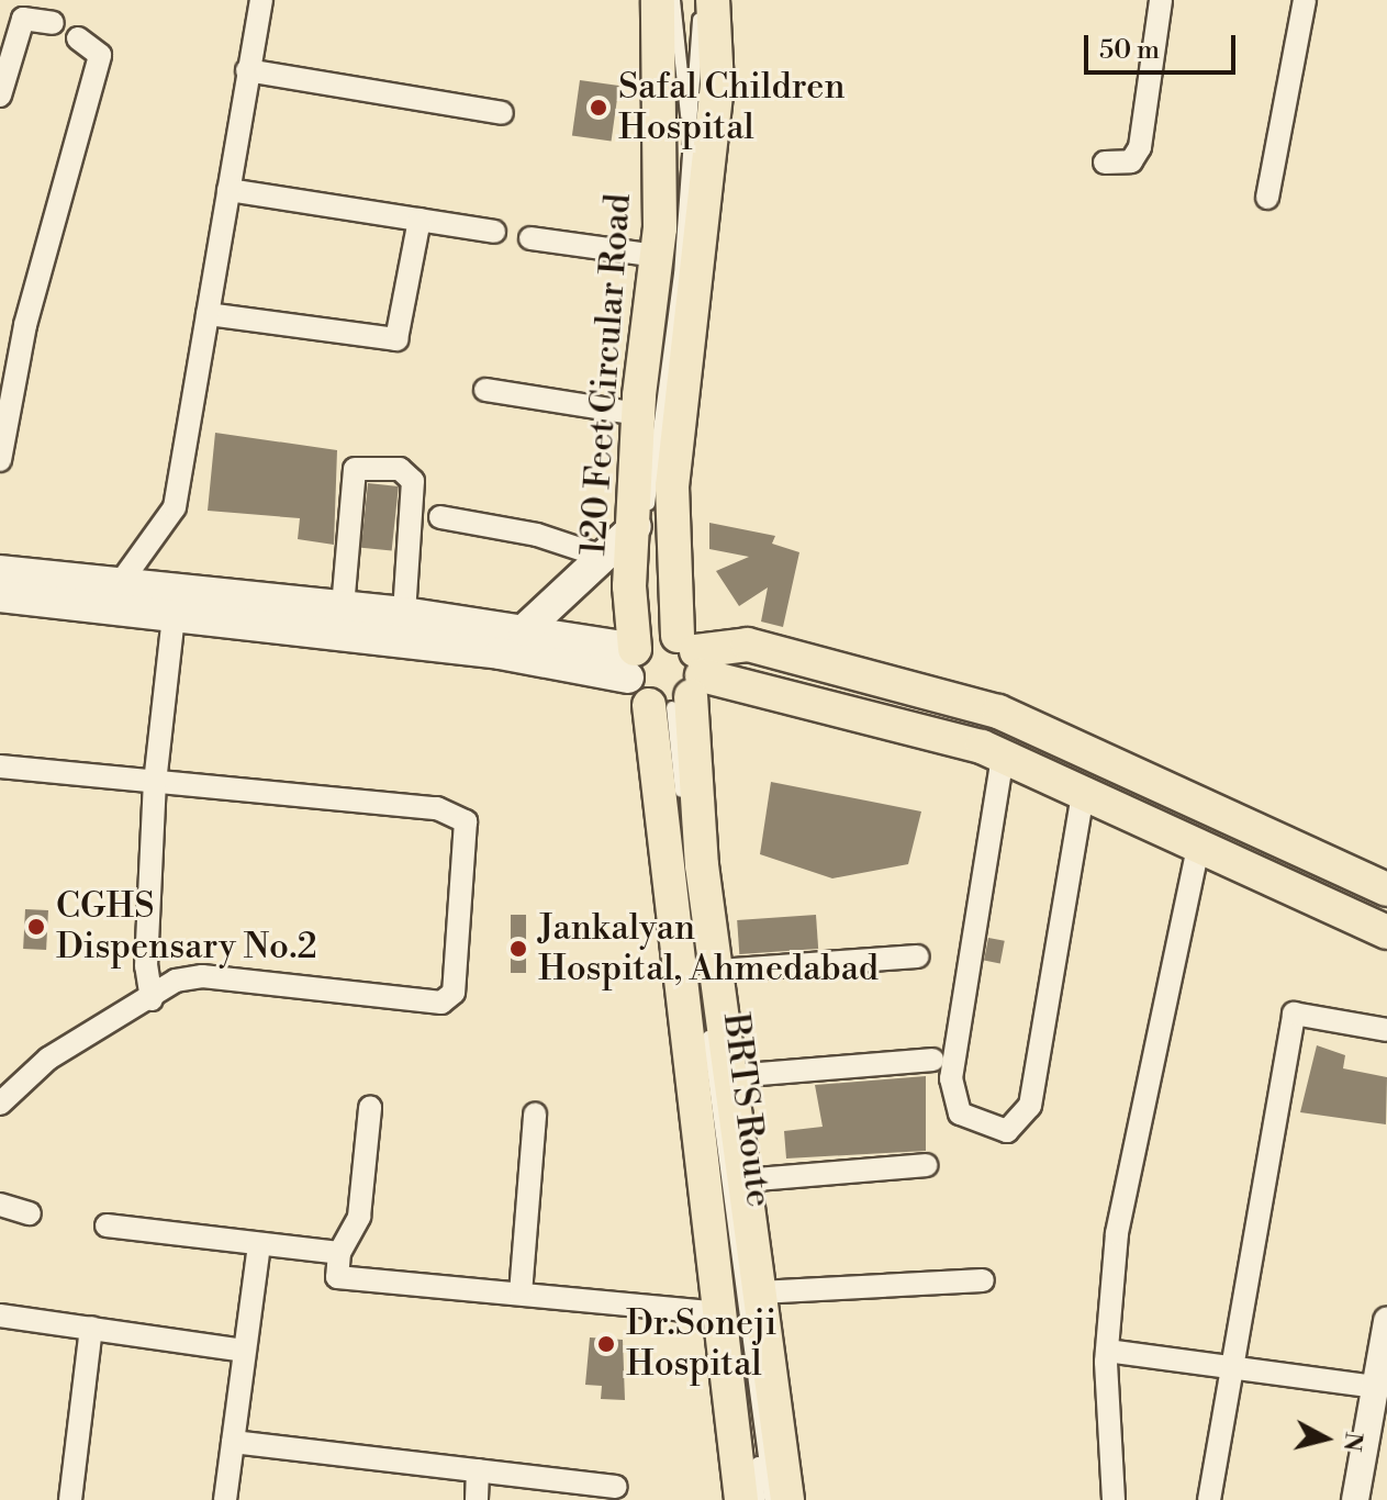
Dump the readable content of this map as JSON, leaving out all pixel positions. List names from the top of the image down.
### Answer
{
  "streets": {
    "main road": ["120 Feet Circular Road"],
    "lane": ["BRTS Route"]
  },
  "crossings": [
    ["120 Feet Circular Road", "BRTS Route"]
  ],
  "places": [
    "Safal Children Hospital",
    "CGHS Dispensary No.2",
    "Jankalyan Hospital, Ahmedabad",
    "Dr.Soneji Hospital"
  ],
  "scale_bar": "50 m",
  "north": "right"
}
